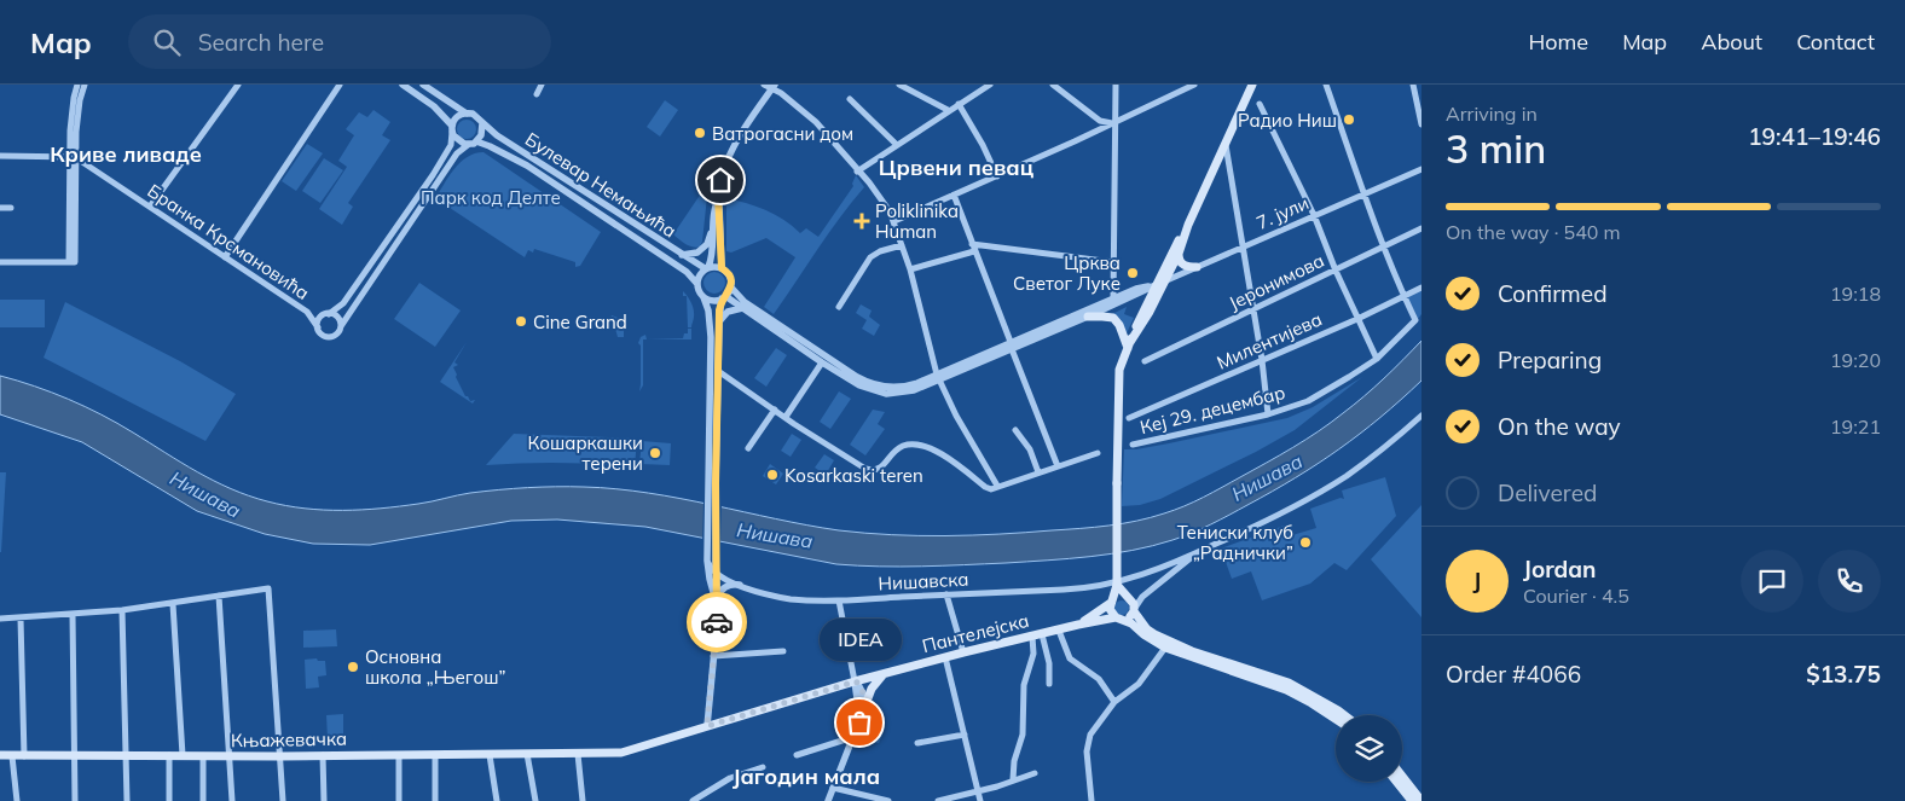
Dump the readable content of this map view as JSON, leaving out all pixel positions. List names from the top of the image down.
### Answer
{
  "streets": {
    "main road": ["Пантелејска", "Књажевачка"],
    "street": [
      "Булевар Немањића",
      "7. јули",
      "Бранка Крсмановића",
      "Јеронимова",
      "Милентијева",
      "Кеј 29. децембар",
      "Нишавска"
    ]
  },
  "crossings": [
    ["Милентијева", "Кеј 29. децембар"],
    ["Пантелејска", "Књажевачка"]
  ],
  "districts": ["Криве ливаде", "Црвени певац", "Јагодин мала"],
  "water": ["Нишава"],
  "parks": ["Парк код Делте"],
  "places": {
    "other": [
      "Радио Ниш",
      "Ватрогасни дом",
      "Црква Светог Луке",
      "Cine Grand",
      "Кошаркашки терени",
      "Kosarkaski teren",
      "Тениски клуб „Раднички”",
      "Основна школа „Његош”",
      "IDEA"
    ],
    "health": ["Poliklinika Human"]
  },
  "page": {
    "header": "Map",
    "search": "Search here",
    "nav": [
      "Home",
      "Map",
      "About",
      "Contact"
    ],
    "heading": ["3 min", "Arriving in", "19:41–19:46"],
    "panel": [
      "Jordan",
      "Courier · 4.5",
      "Order #4066",
      "$13.75"
    ],
    "bar": "On the way · 540 m",
    "list": [
      ["Confirmed", "19:18"],
      ["Preparing", "19:20"],
      ["On the way", "19:21"],
      "Delivered"
    ],
    "round": "J",
    "bubble": "IDEA"
  }
}
